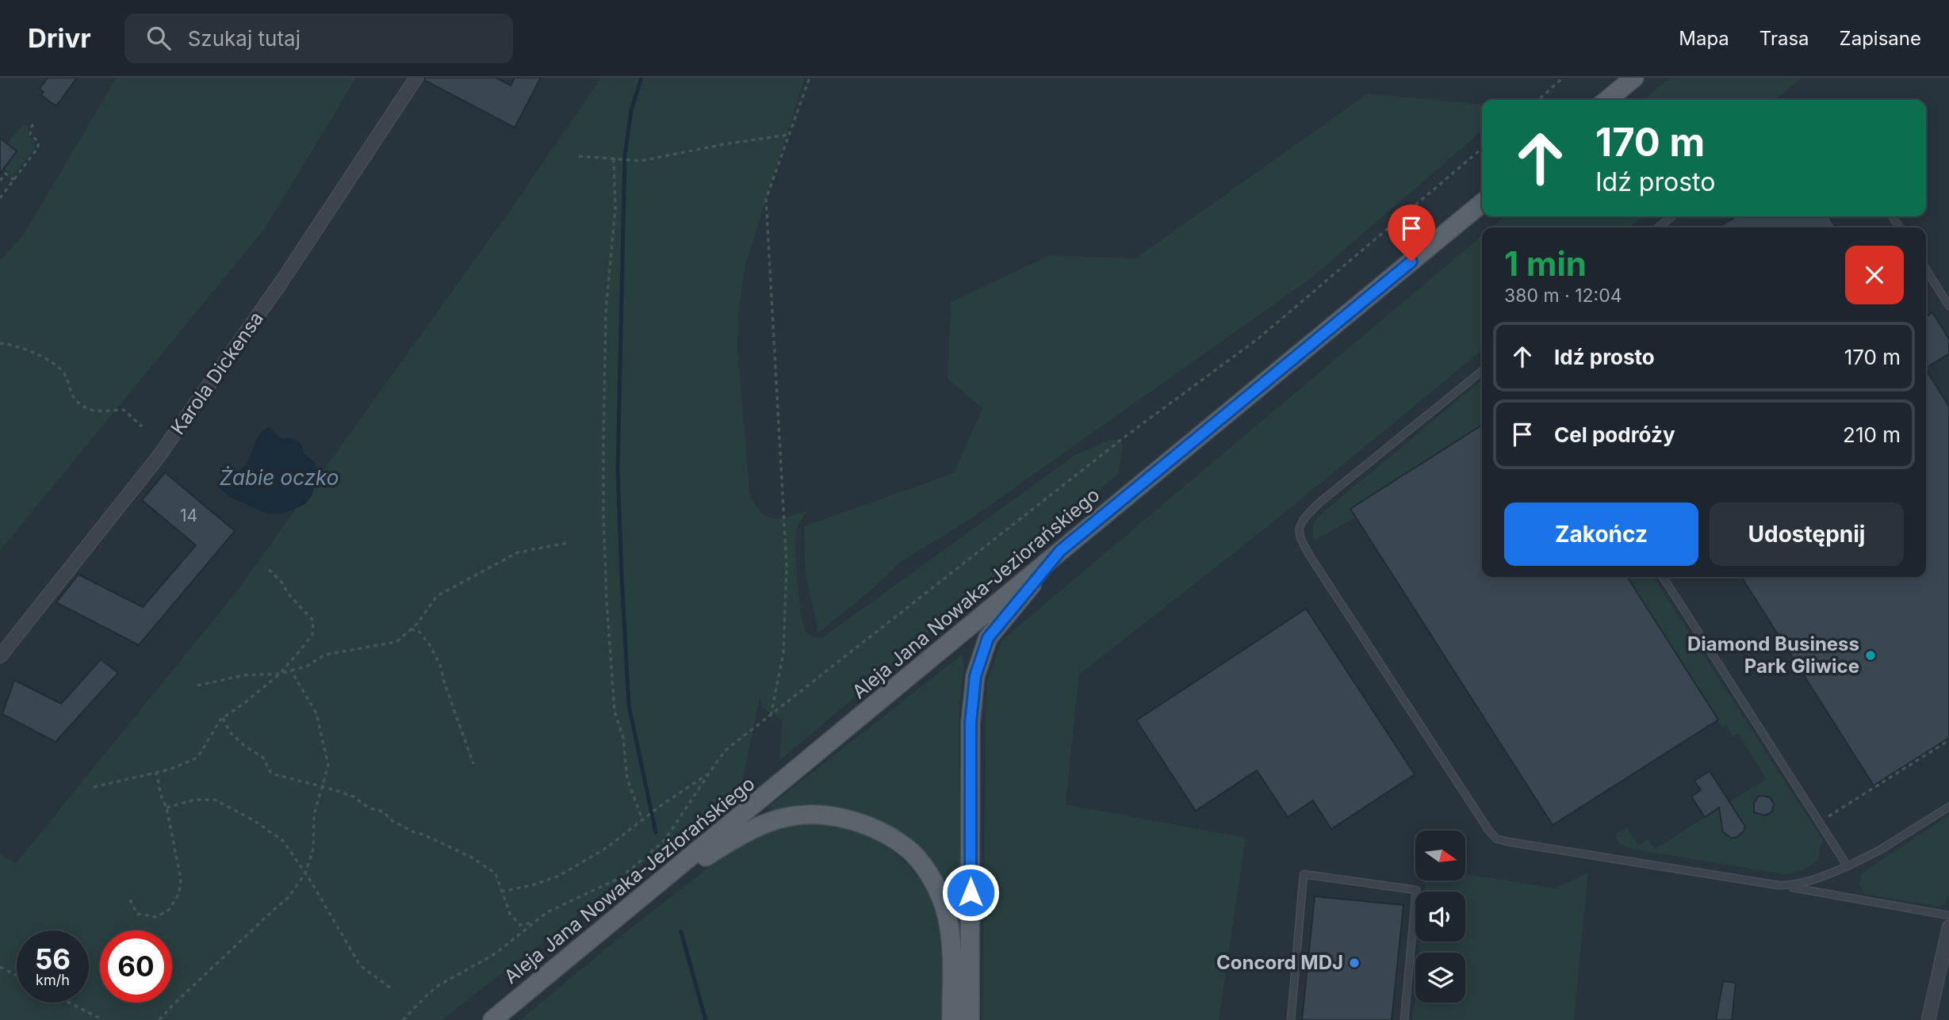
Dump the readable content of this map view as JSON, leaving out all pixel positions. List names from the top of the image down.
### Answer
{
  "streets": {
    "main road": ["Aleja Jana Nowaka-Jeziorańskiego"],
    "street": ["Karola Dickensa"]
  },
  "water": ["Żabie oczko"],
  "places": ["Diamond Business Park Gliwice", "Concord MDJ"],
  "house_numbers": ["14"],
  "north": "right",
  "page": {
    "header": "Drivr",
    "search": "Szukaj tutaj",
    "nav": ["Mapa", "Trasa", "Zapisane"],
    "turn": ["170 m", "Idź prosto"],
    "heading": ["1 min", "380 m · 12:04"],
    "list": [
      {
        "name": "Idź prosto",
        "value": "170 m"
      },
      {
        "name": "Cel podróży",
        "value": "210 m"
      }
    ],
    "buttons": ["Zakończ", "Udostępnij"],
    "speed": "56 km/h",
    "limit": "60"
  }
}
